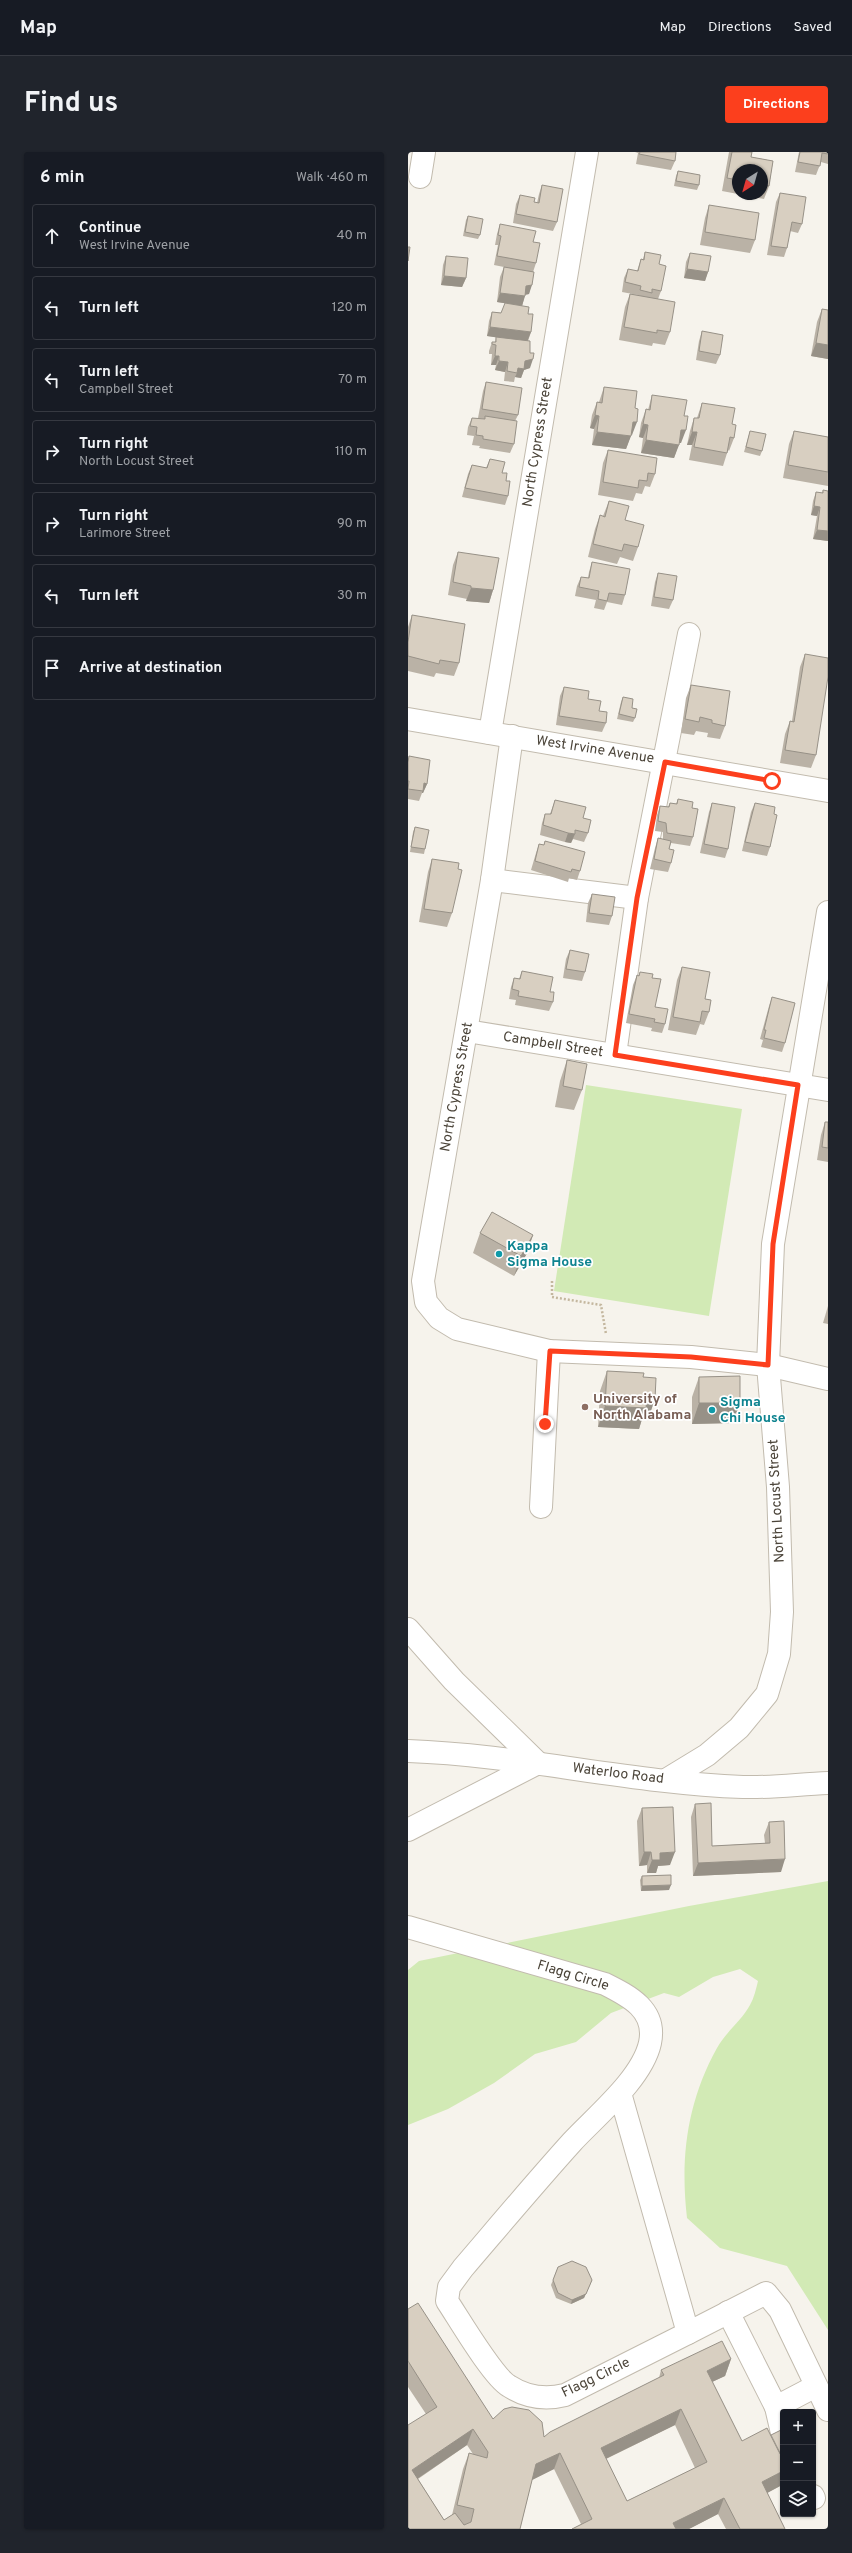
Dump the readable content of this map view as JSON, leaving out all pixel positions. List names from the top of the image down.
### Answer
{
  "streets": {
    "street": [
      "North Cypress Street",
      "West Irvine Avenue",
      "Campbell Street",
      "North Locust Street",
      "Waterloo Road",
      "Flagg Circle"
    ]
  },
  "crossings": [
    ["North Cypress Street", "West Irvine Avenue"],
    ["North Cypress Street", "Campbell Street"],
    ["North Cypress Street", "North Locust Street"],
    ["Campbell Street", "North Locust Street"],
    ["North Locust Street", "Waterloo Road"]
  ],
  "places": ["Kappa Sigma House", "University of North Alabama", "Sigma Chi House"],
  "north": "bottom left",
  "page": {
    "header": "Map",
    "nav": ["Map", "Directions", "Saved"],
    "title": "Find us",
    "buttons": "Directions",
    "heading": ["6 min", "Walk · 460 m"],
    "list": [
      ["Continue", "West Irvine Avenue", "40 m"],
      ["Turn left", "120 m"],
      ["Turn left", "Campbell Street", "70 m"],
      ["Turn right", "North Locust Street", "110 m"],
      ["Turn right", "Larimore Street", "90 m"],
      ["Turn left", "30 m"],
      "Arrive at destination"
    ],
    "map_buttons": ["+", "−"]
  }
}
